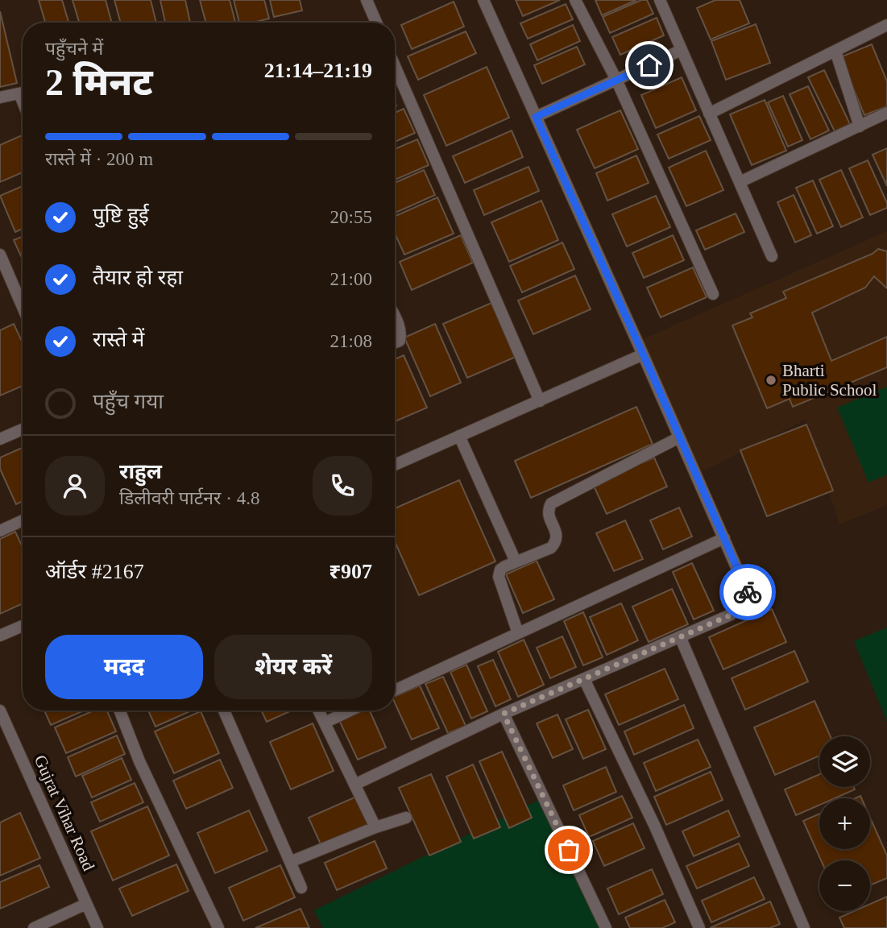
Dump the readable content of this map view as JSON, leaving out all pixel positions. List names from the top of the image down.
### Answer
{
  "streets": {
    "street": ["Gujrat Vihar Road"]
  },
  "places": ["Bharti Public School"],
  "page": {
    "heading": ["2 मिनट", "पहुँचने में", "21:14–21:19"],
    "panel": [
      "राहुल",
      "डिलीवरी पार्टनर · 4.8",
      "ऑर्डर #2167",
      "₹907"
    ],
    "bar": "रास्ते में · 200 m",
    "list": [
      ["पुष्टि हुई", "20:55"],
      ["तैयार हो रहा", "21:00"],
      ["रास्ते में", "21:08"],
      "पहुँच गया"
    ],
    "buttons": ["मदद", "शेयर करें"],
    "map_buttons": ["+", "−"]
  }
}
